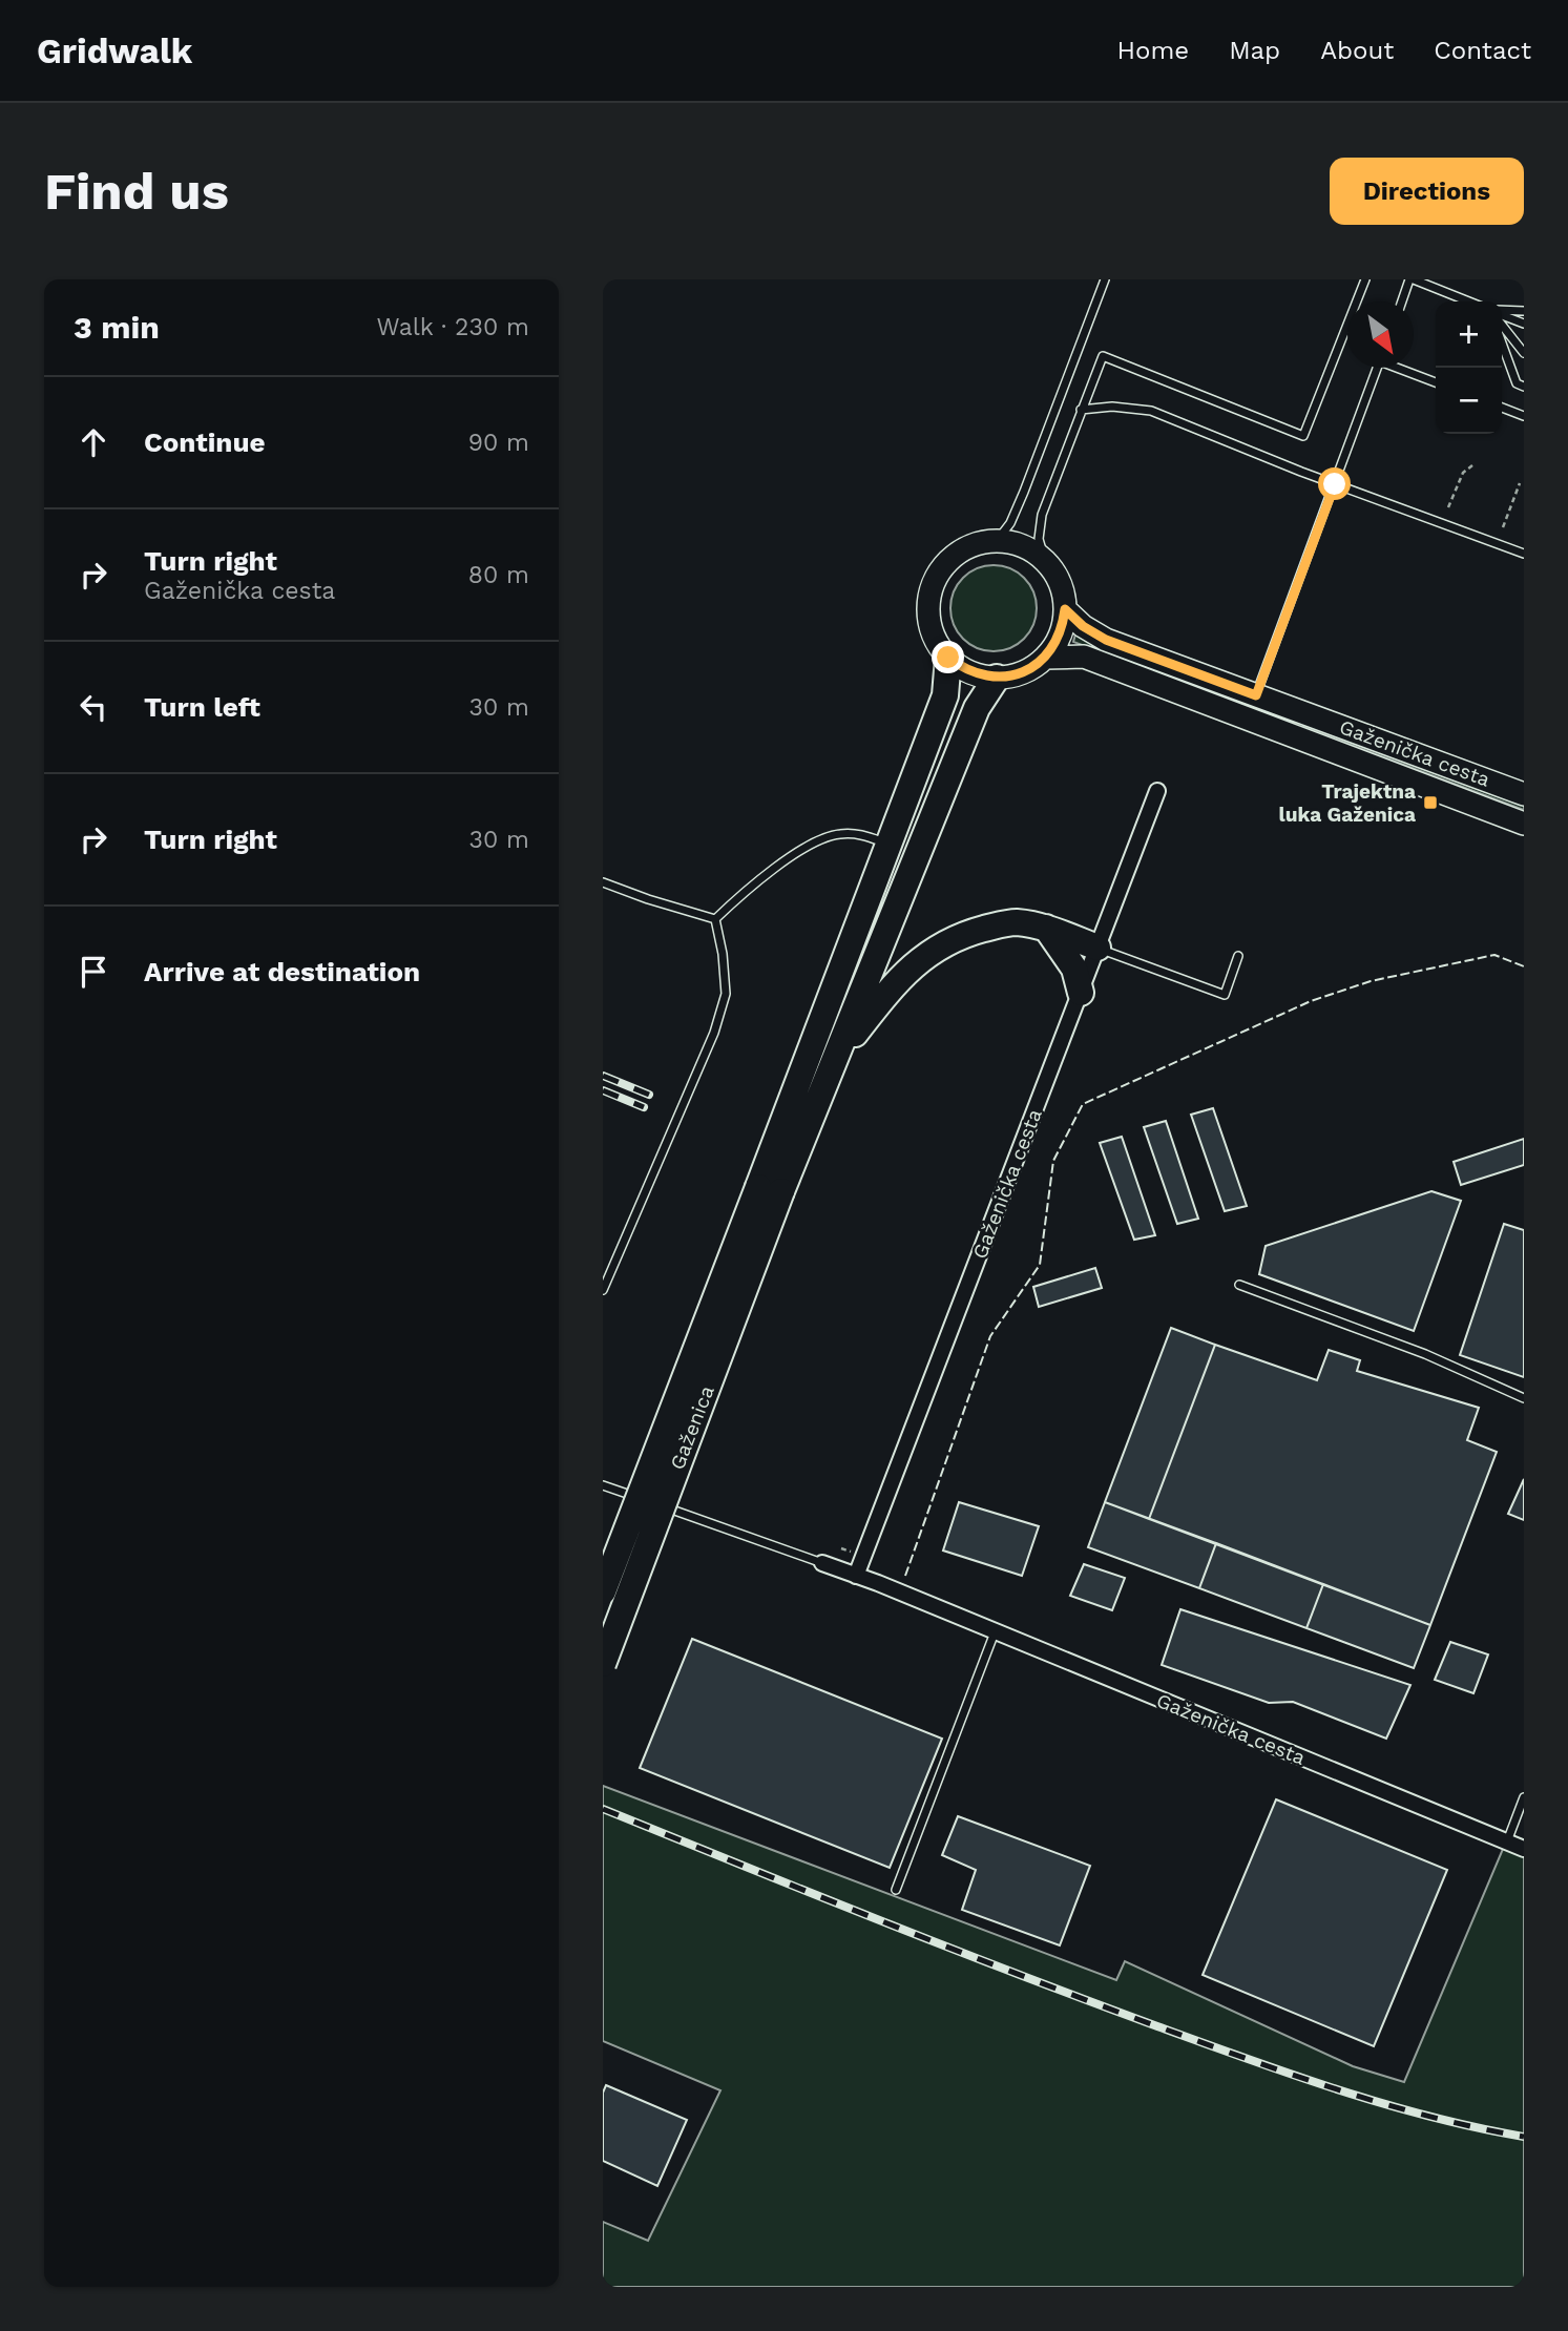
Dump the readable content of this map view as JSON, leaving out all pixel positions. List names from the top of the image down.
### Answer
{
  "streets": {
    "highway": ["Gaženica"],
    "main road": ["Gaženička cesta"]
  },
  "places": {
    "transit": ["Trajektna luka Gaženica"]
  },
  "north": "bottom right",
  "page": {
    "header": "Gridwalk",
    "nav": [
      "Home",
      "Map",
      "About",
      "Contact"
    ],
    "buttons": "Directions",
    "title": "Find us",
    "heading": ["3 min", "Walk · 230 m"],
    "map_buttons": ["+", "−"],
    "list": [
      ["Continue", "90 m"],
      ["Turn right", "Gaženička cesta", "80 m"],
      ["Turn left", "30 m"],
      ["Turn right", "30 m"],
      "Arrive at destination"
    ]
  }
}
